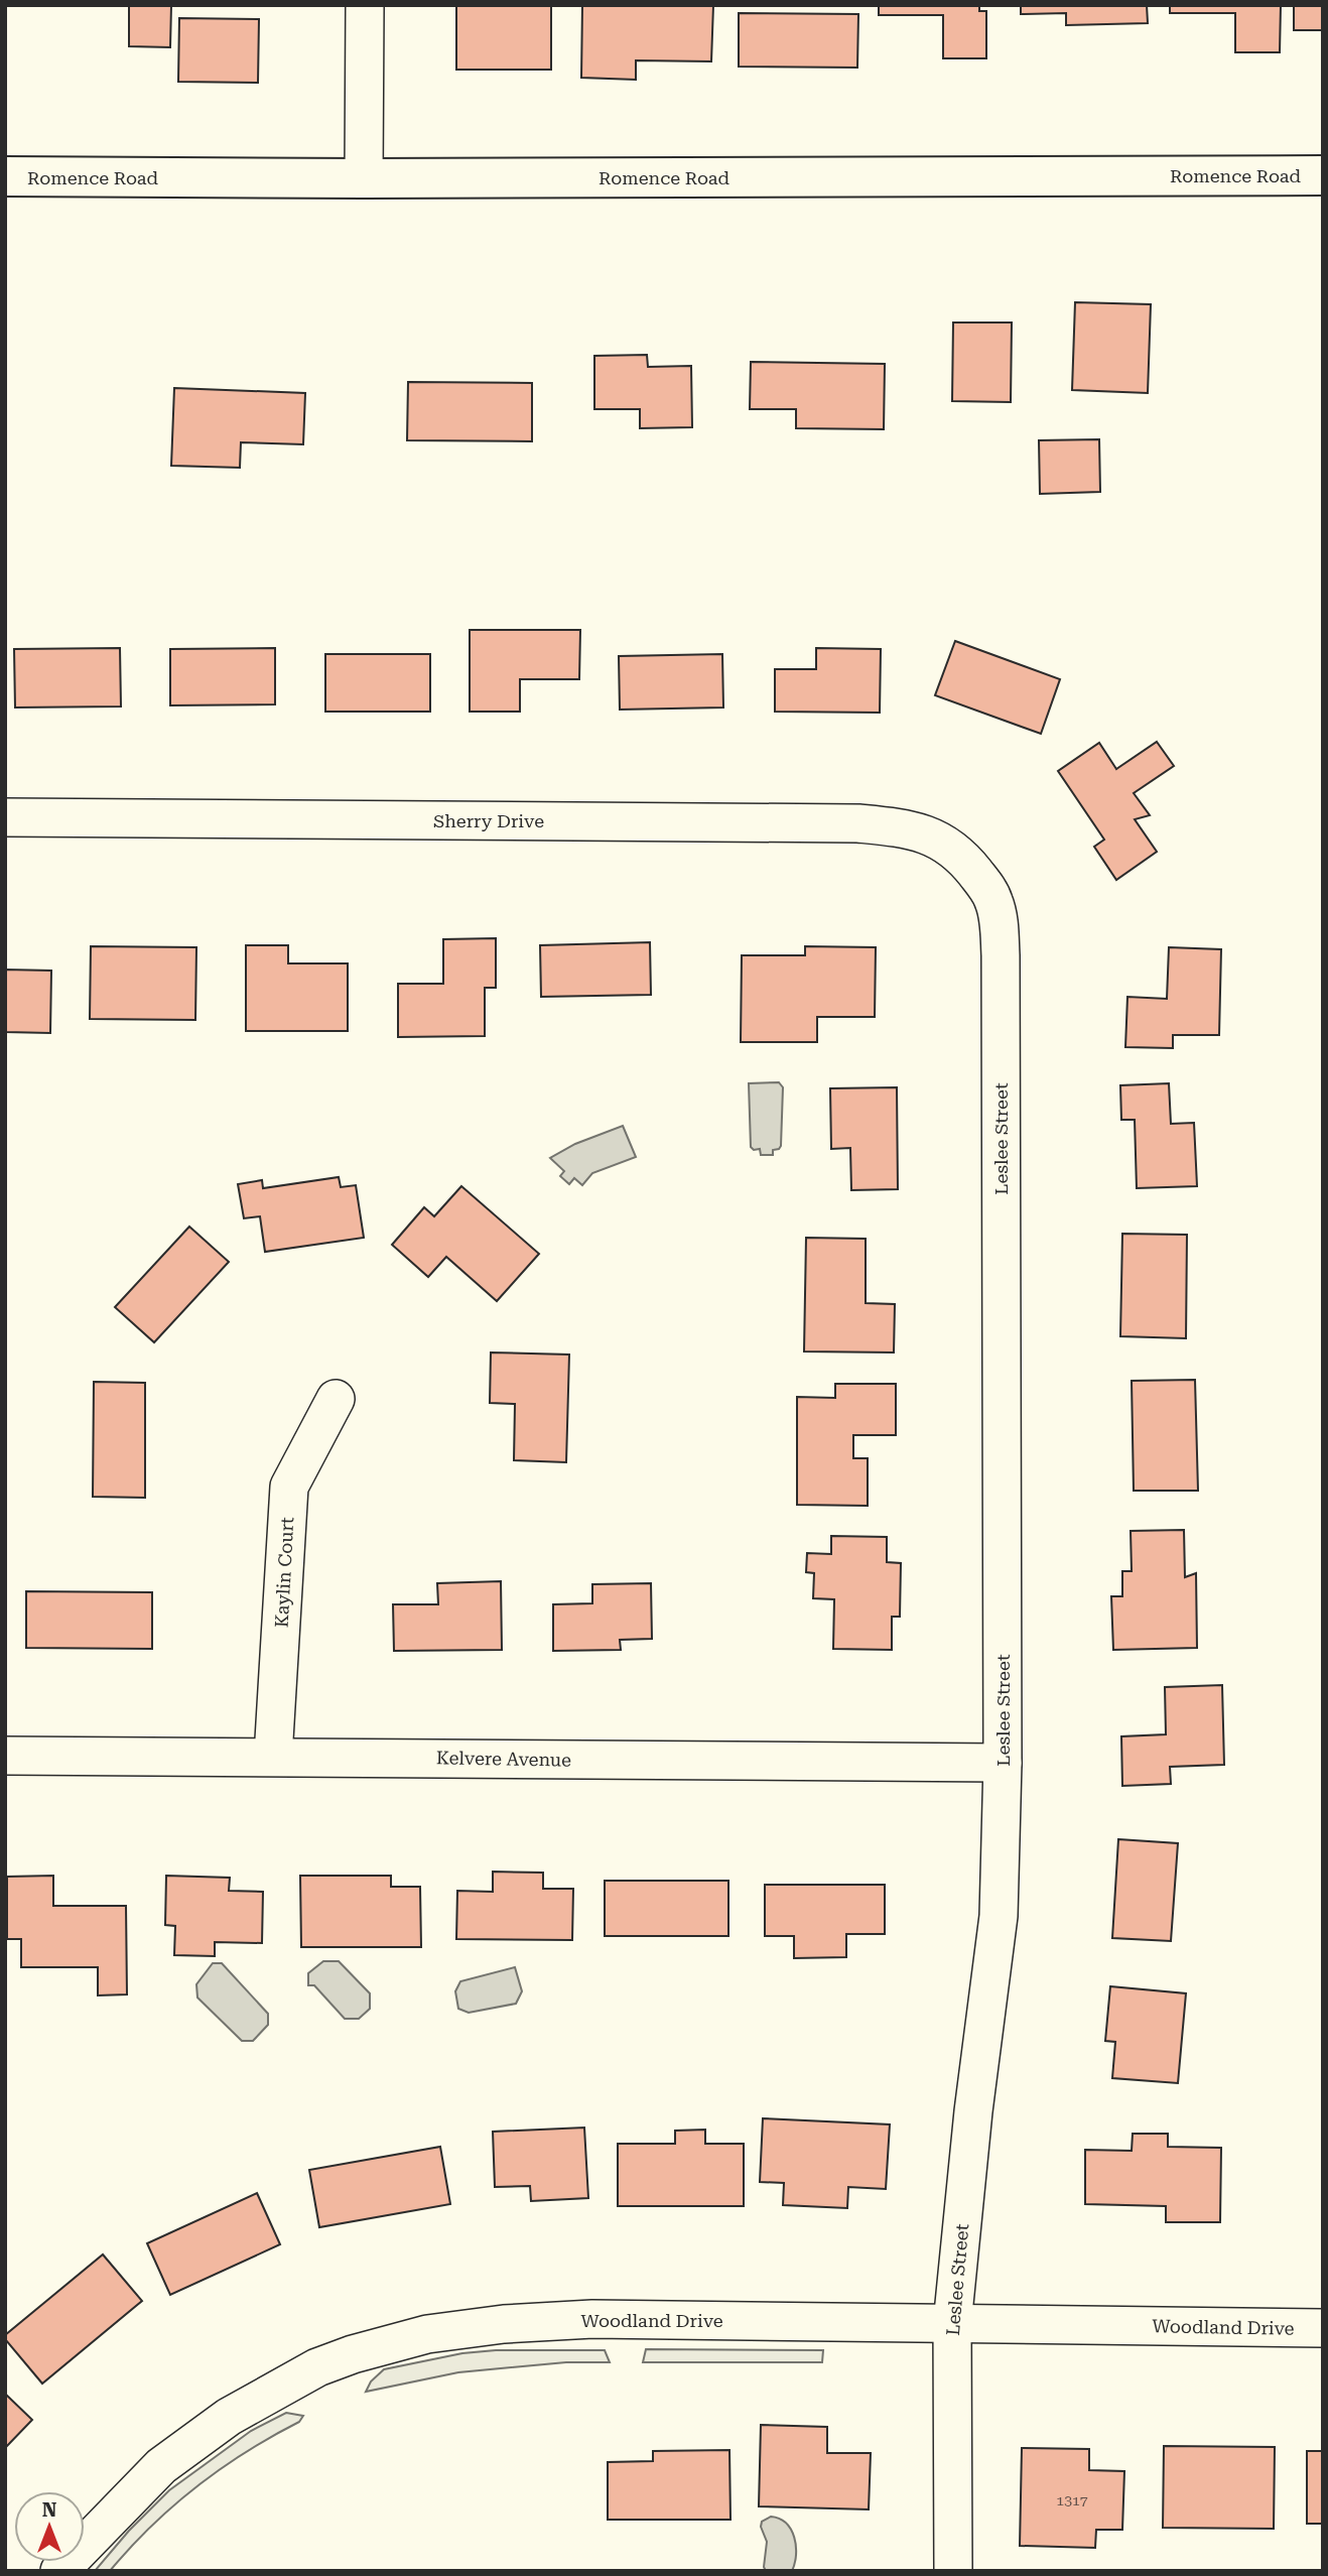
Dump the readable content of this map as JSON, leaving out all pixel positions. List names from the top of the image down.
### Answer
{
  "streets": {
    "street": [
      "Romence Road",
      "Sherry Drive",
      "Leslee Street",
      "Kaylin Court",
      "Kelvere Avenue",
      "Woodland Drive"
    ]
  },
  "crossings": [
    ["Sherry Drive", "Leslee Street"],
    ["Leslee Street", "Kelvere Avenue"],
    ["Leslee Street", "Woodland Drive"],
    ["Kaylin Court", "Kelvere Avenue"]
  ],
  "house_numbers": ["1317"],
  "north": "top"
}
